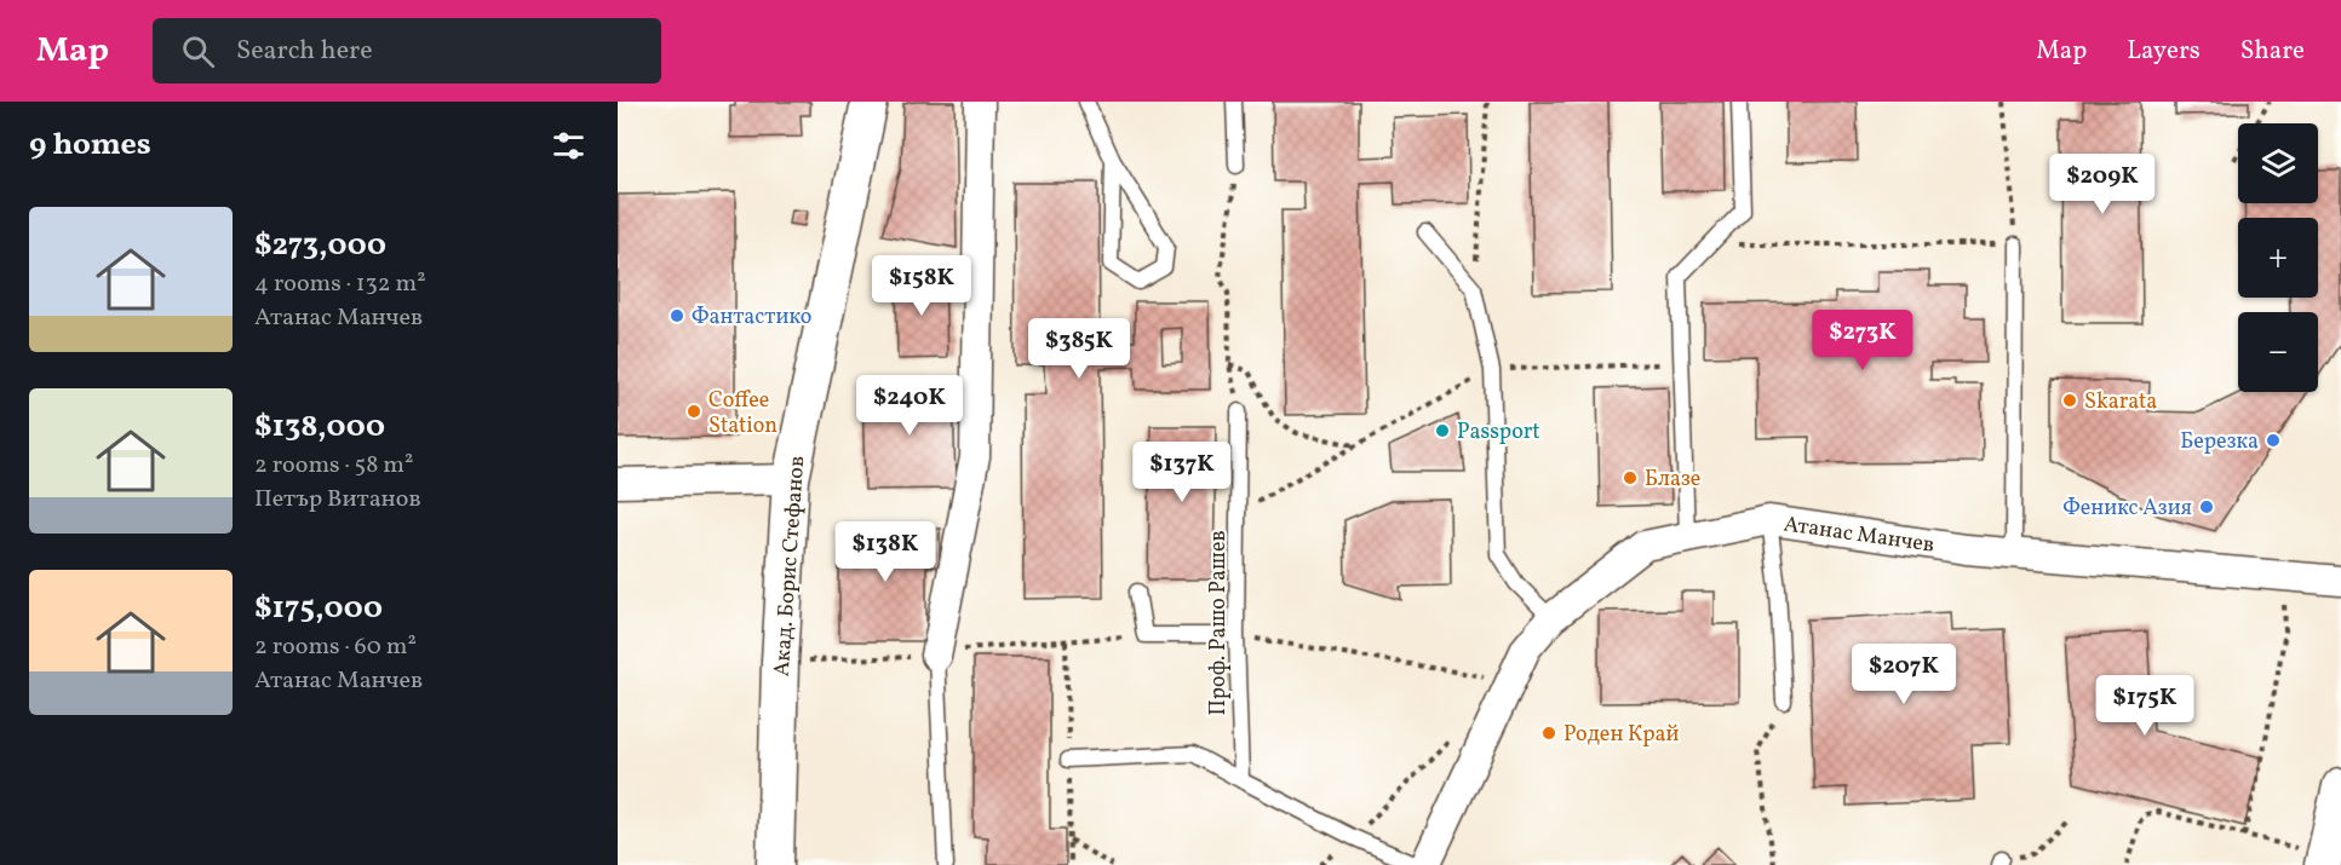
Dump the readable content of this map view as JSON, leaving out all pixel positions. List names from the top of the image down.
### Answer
{
  "streets": {
    "street": ["Атанас Манчев", "Акад. Борис Стефанов"],
    "lane": ["Проф. Рашо Рашев"]
  },
  "places": [
    "Фантастико",
    "Skarata",
    "Coffee Station",
    "Passport",
    "Березка",
    "Блазе",
    "Феникс Азия",
    "Роден Край"
  ],
  "page": {
    "header": "Map",
    "search": "Search here",
    "nav": ["Map", "Layers", "Share"],
    "heading": "9 homes",
    "map_buttons": ["+", "−"],
    "price": [
      "$209K",
      "$158K",
      "$273K",
      "$385K",
      "$240K",
      "$137K",
      "$138K",
      "$207K",
      "$175K"
    ],
    "list": [
      {
        "name": "$273,000",
        "note": "4 rooms · 132 m² · Атанас Манчев"
      },
      {
        "name": "$138,000",
        "note": "2 rooms · 58 m² · Петър Витанов"
      },
      {
        "name": "$175,000",
        "note": "2 rooms · 60 m² · Атанас Манчев"
      }
    ]
  }
}
